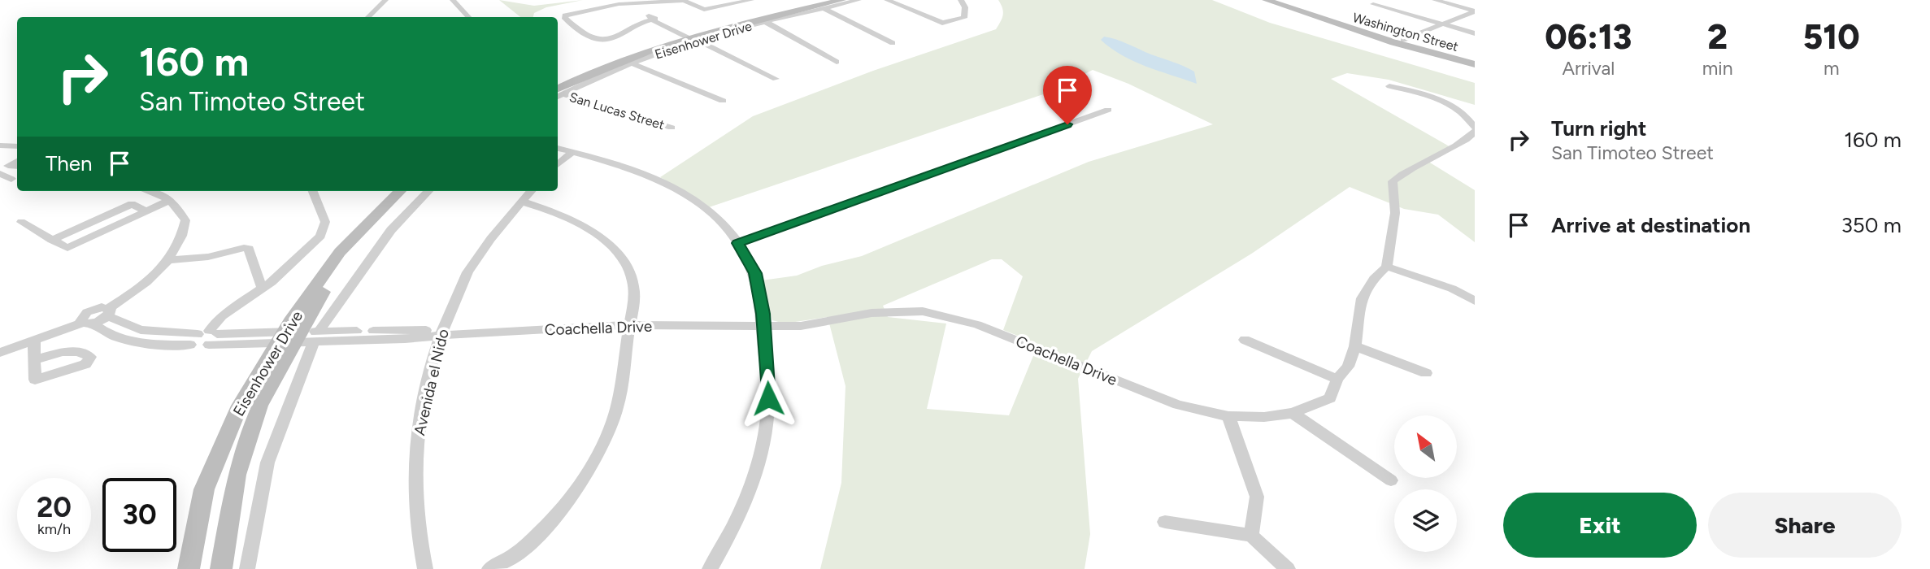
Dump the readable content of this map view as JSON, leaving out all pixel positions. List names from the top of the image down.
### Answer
{
  "streets": {
    "main road": ["Washington Street", "Eisenhower Drive"],
    "street": ["San Lucas Street", "Coachella Drive", "Avenida el Nido"]
  },
  "crossings": [
    ["Eisenhower Drive", "San Lucas Street"],
    ["Eisenhower Drive", "Coachella Drive"],
    ["Coachella Drive", "Avenida el Nido"]
  ],
  "north": "top left",
  "page": {
    "eta": [
      "06:13",
      "Arrival",
      "2",
      "min",
      "510",
      "m"
    ],
    "turn": ["160 m", "San Timoteo Street"],
    "list": [
      {
        "name": "Turn right",
        "note": "San Timoteo Street",
        "value": "160 m"
      },
      {
        "name": "Arrive at destination",
        "value": "350 m"
      }
    ],
    "then": "Then",
    "speed": "20 km/h",
    "limit": "30",
    "buttons": ["Exit", "Share"]
  }
}
